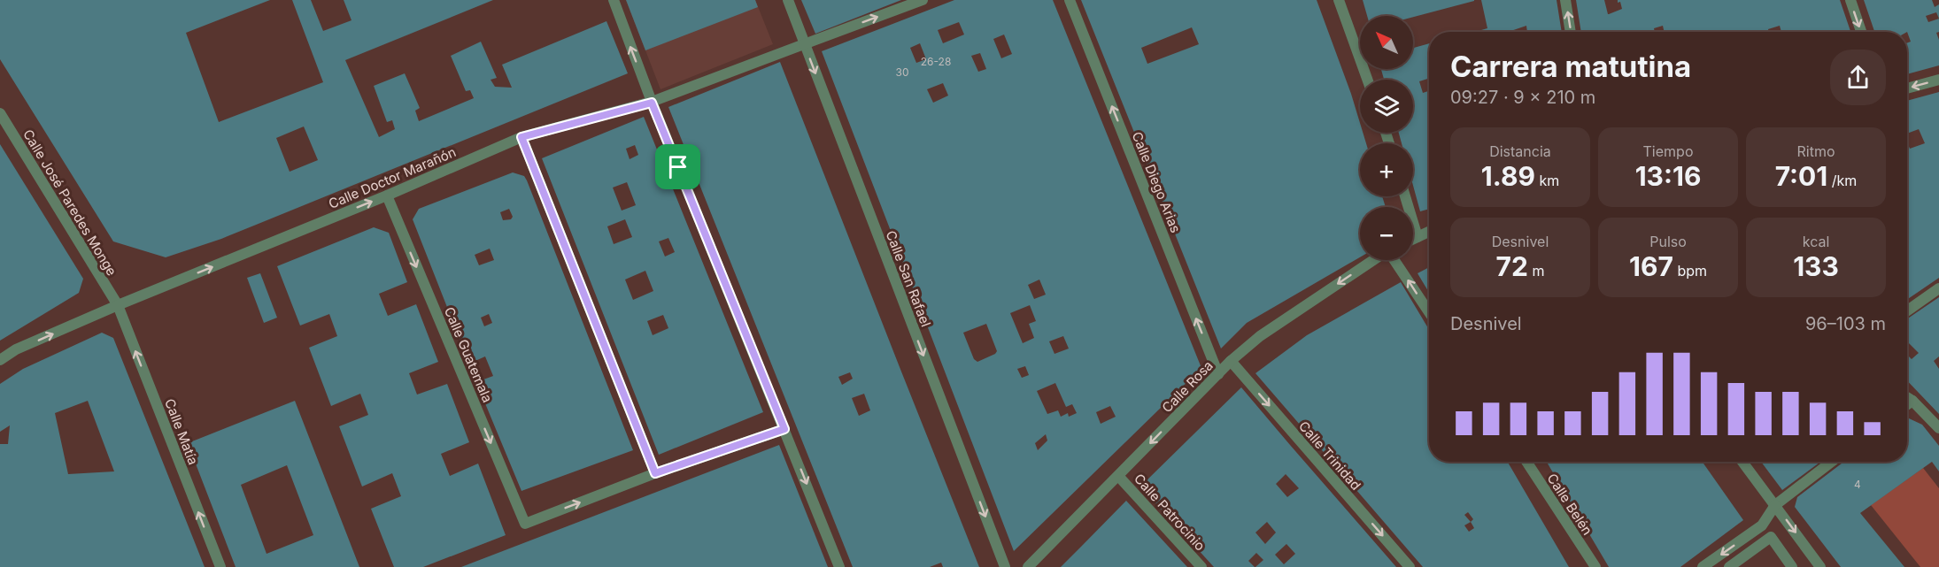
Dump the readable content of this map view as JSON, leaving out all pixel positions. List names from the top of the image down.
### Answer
{
  "streets": {
    "street": [
      "Calle Doctor Marañón",
      "Calle Diego Arias",
      "Calle José Paredes Monge",
      "Calle San Rafael",
      "Calle Guatemala",
      "Calle Rosa",
      "Calle Matía",
      "Calle Trinidad",
      "Calle Belén",
      "Calle Patrocinio"
    ]
  },
  "crossings": [
    ["Calle Doctor Marañón", "Calle José Paredes Monge"],
    ["Calle Doctor Marañón", "Calle San Rafael"],
    ["Calle Doctor Marañón", "Calle Guatemala"],
    ["Calle Doctor Marañón", "Calle Matía"],
    ["Calle Diego Arias", "Calle Rosa"],
    ["Calle José Paredes Monge", "Calle Matía"],
    ["Calle Rosa", "Calle Trinidad"],
    ["Calle Rosa", "Calle Patrocinio"]
  ],
  "one_way": [
    "Calle Doctor Marañón",
    "Calle Diego Arias",
    "Calle San Rafael",
    "Calle Rosa",
    "Calle Matía",
    "Calle Trinidad"
  ],
  "house_numbers": ["26-28", "30", "4"],
  "north": "top left",
  "page": {
    "map_buttons": ["+", "−"],
    "heading": ["Carrera matutina", "09:27 · 9 × 210 m"],
    "stats": [
      ["Distancia", "1.89 km"],
      ["Tiempo", "13:16"],
      ["Ritmo", "7:01 /km"],
      ["Desnivel", "72 m"],
      ["Pulso", "167 bpm"],
      ["kcal", "133"]
    ],
    "chart": ["Desnivel", "96–103 m"]
  }
}
